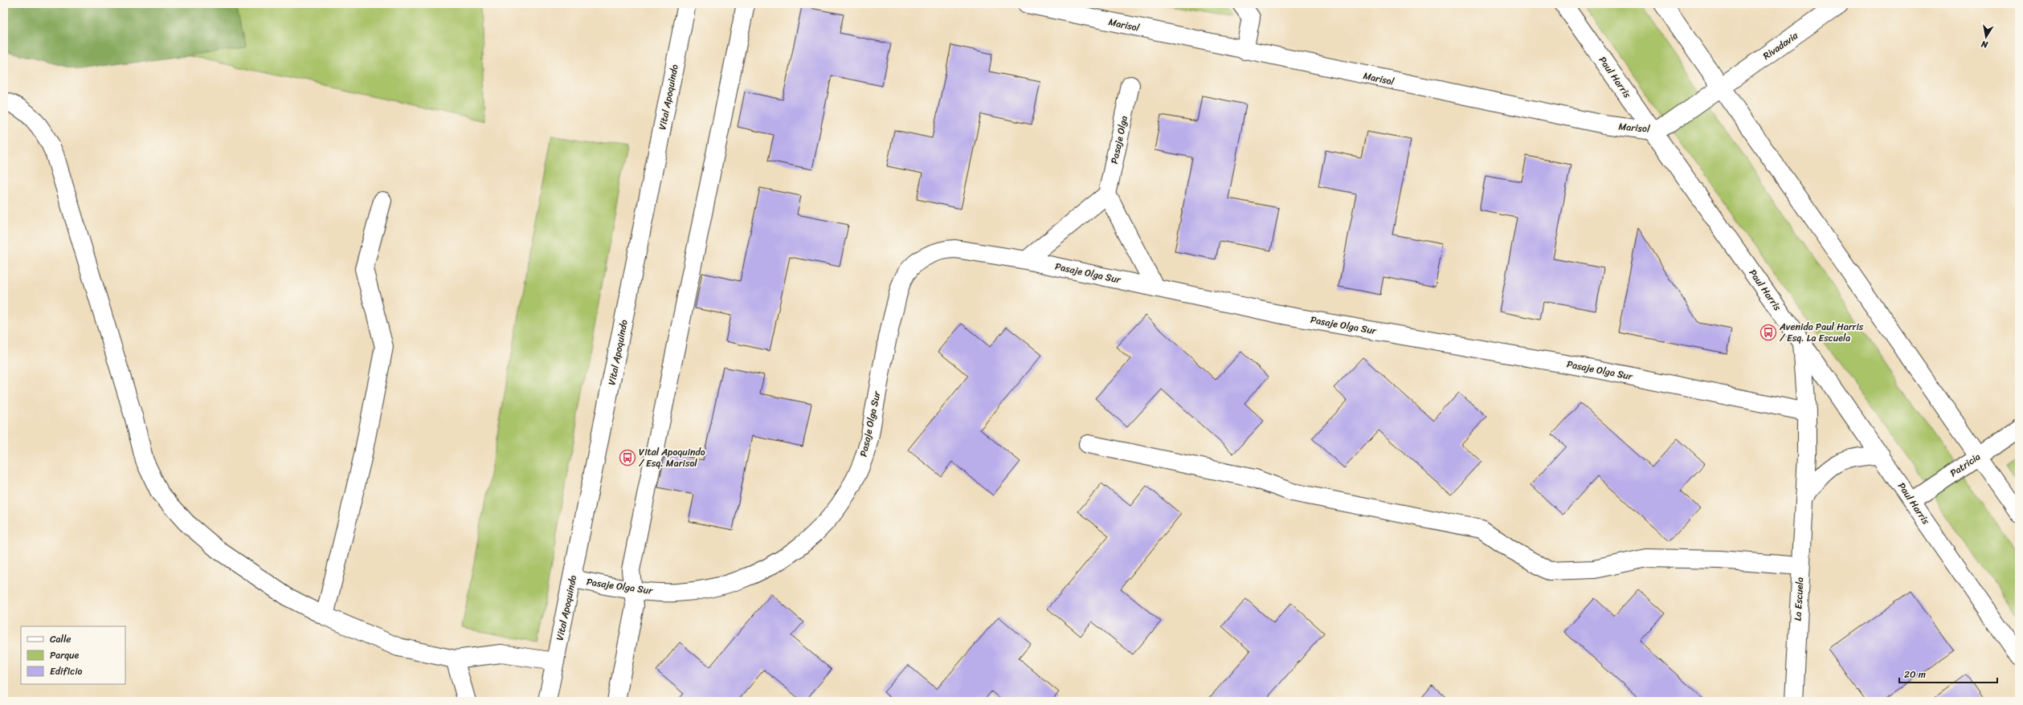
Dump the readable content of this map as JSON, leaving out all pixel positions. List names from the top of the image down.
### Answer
{
  "streets": {
    "street": [
      "Marisol",
      "Rivadavia",
      "Paul Harris",
      "Vital Apoquindo",
      "Pasaje Olga",
      "Pasaje Olga Sur",
      "Patricia",
      "La Escuela"
    ]
  },
  "crossings": [
    ["Marisol", "Rivadavia"],
    ["Marisol", "Paul Harris"],
    ["Paul Harris", "Patricia"],
    ["Paul Harris", "La Escuela"],
    ["Vital Apoquindo", "Pasaje Olga Sur"],
    ["Pasaje Olga Sur", "La Escuela"]
  ],
  "places": {
    "bus stop": ["Avenida Paul Harris / Esq. La Escuela", "Vital Apoquindo / Esq. Marisol"]
  },
  "legend": ["Calle", "Parque", "Edificio"],
  "scale_bar": "20 m",
  "north": "bottom"
}
